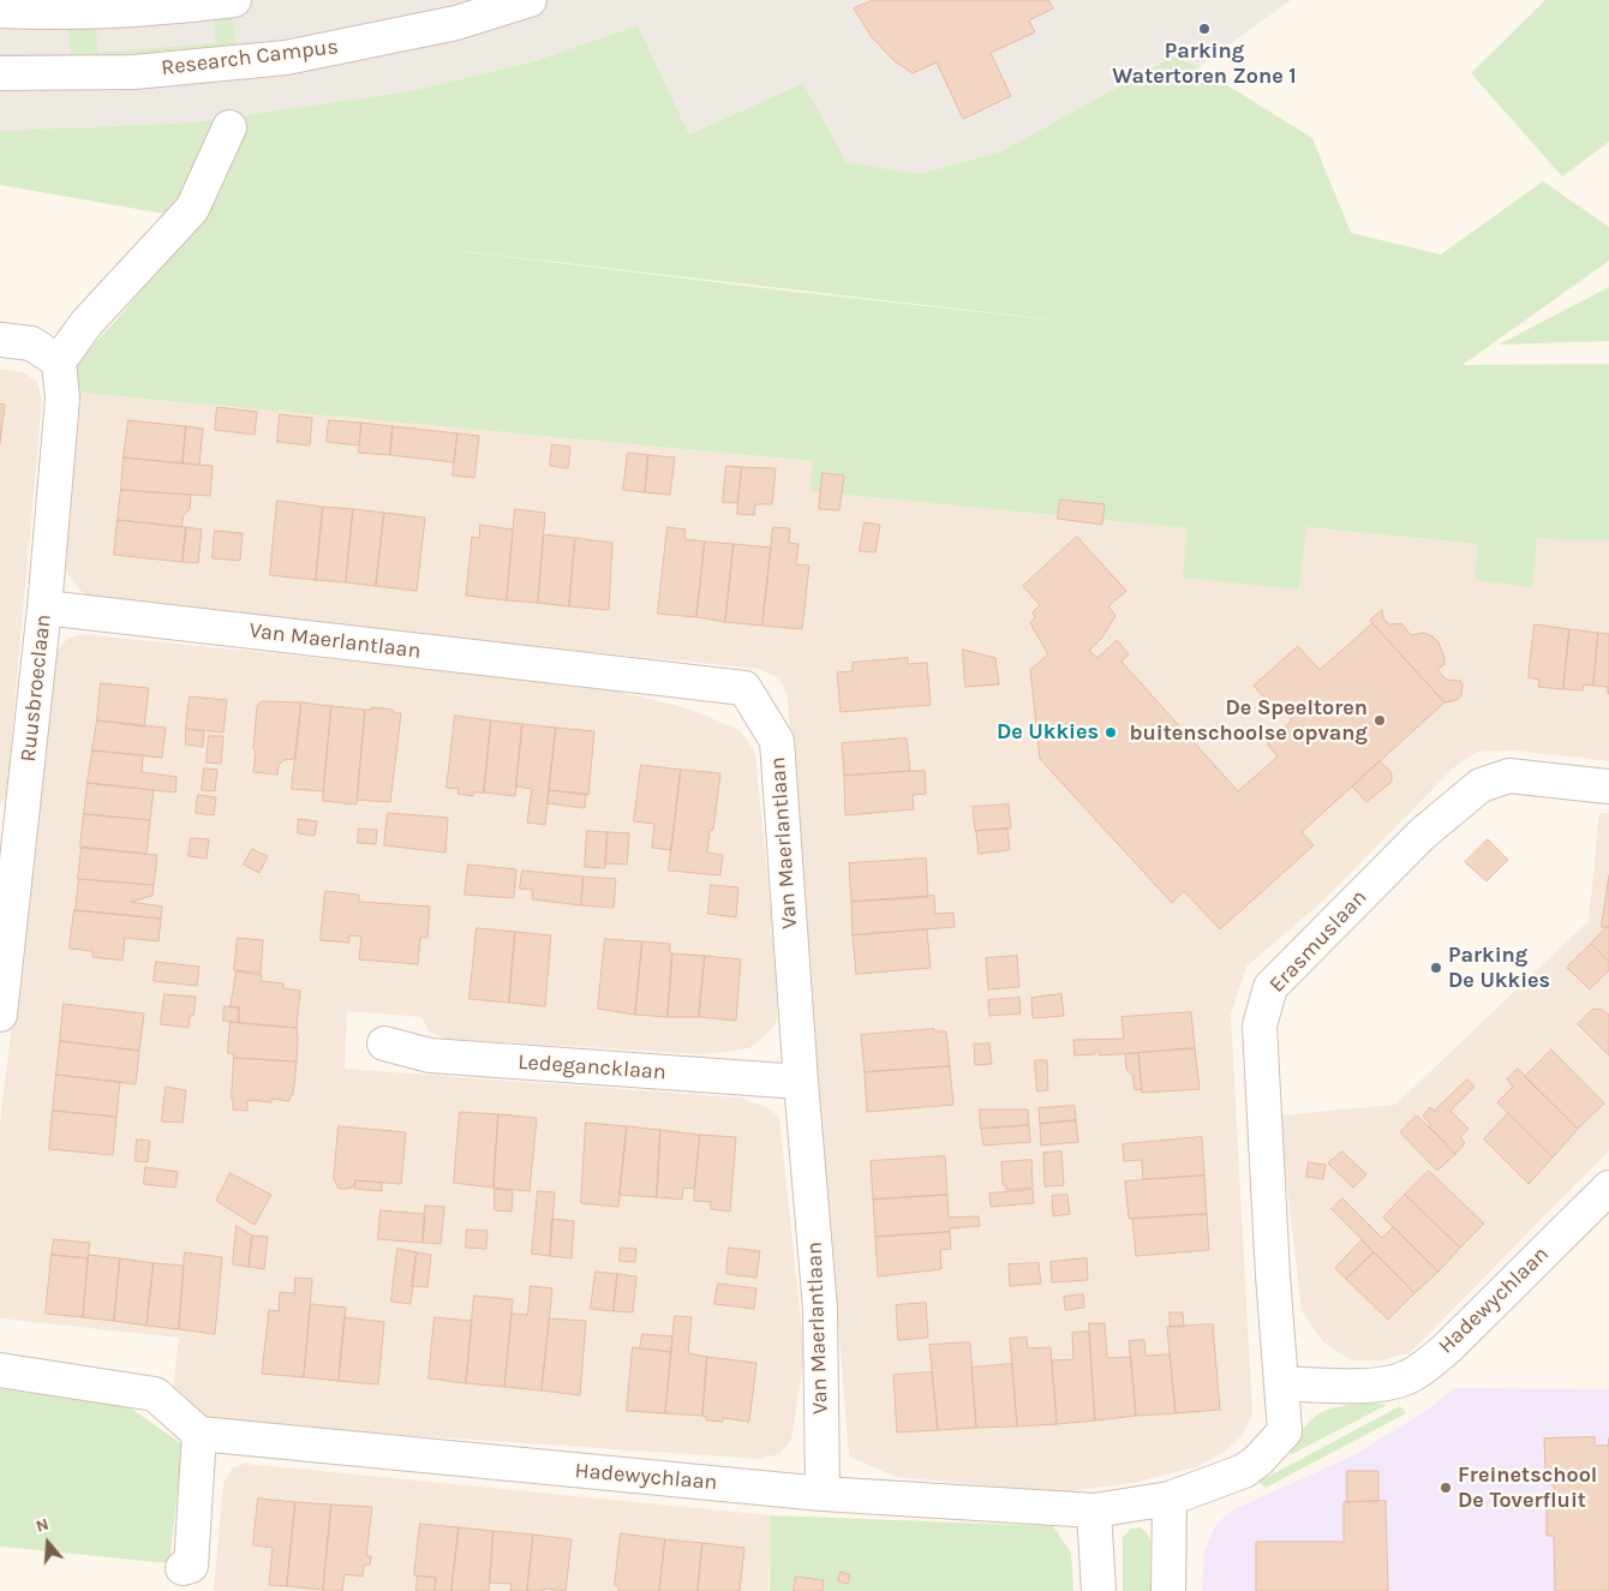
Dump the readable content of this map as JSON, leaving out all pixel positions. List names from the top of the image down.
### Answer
{
  "streets": {
    "street": [
      "Research Campus",
      "Van Maerlantlaan",
      "Ruusbroeclaan",
      "Erasmuslaan",
      "Ledegancklaan",
      "Hadewychlaan"
    ]
  },
  "crossings": [
    ["Van Maerlantlaan", "Ruusbroeclaan"],
    ["Van Maerlantlaan", "Ledegancklaan"],
    ["Van Maerlantlaan", "Hadewychlaan"],
    ["Erasmuslaan", "Hadewychlaan"]
  ],
  "places": [
    "Parking Watertoren Zone 1",
    "De Speeltoren buitenschoolse opvang",
    "De Ukkies",
    "Parking De Ukkies",
    "Freinetschool De Toverfluit"
  ],
  "north": "top"
}
